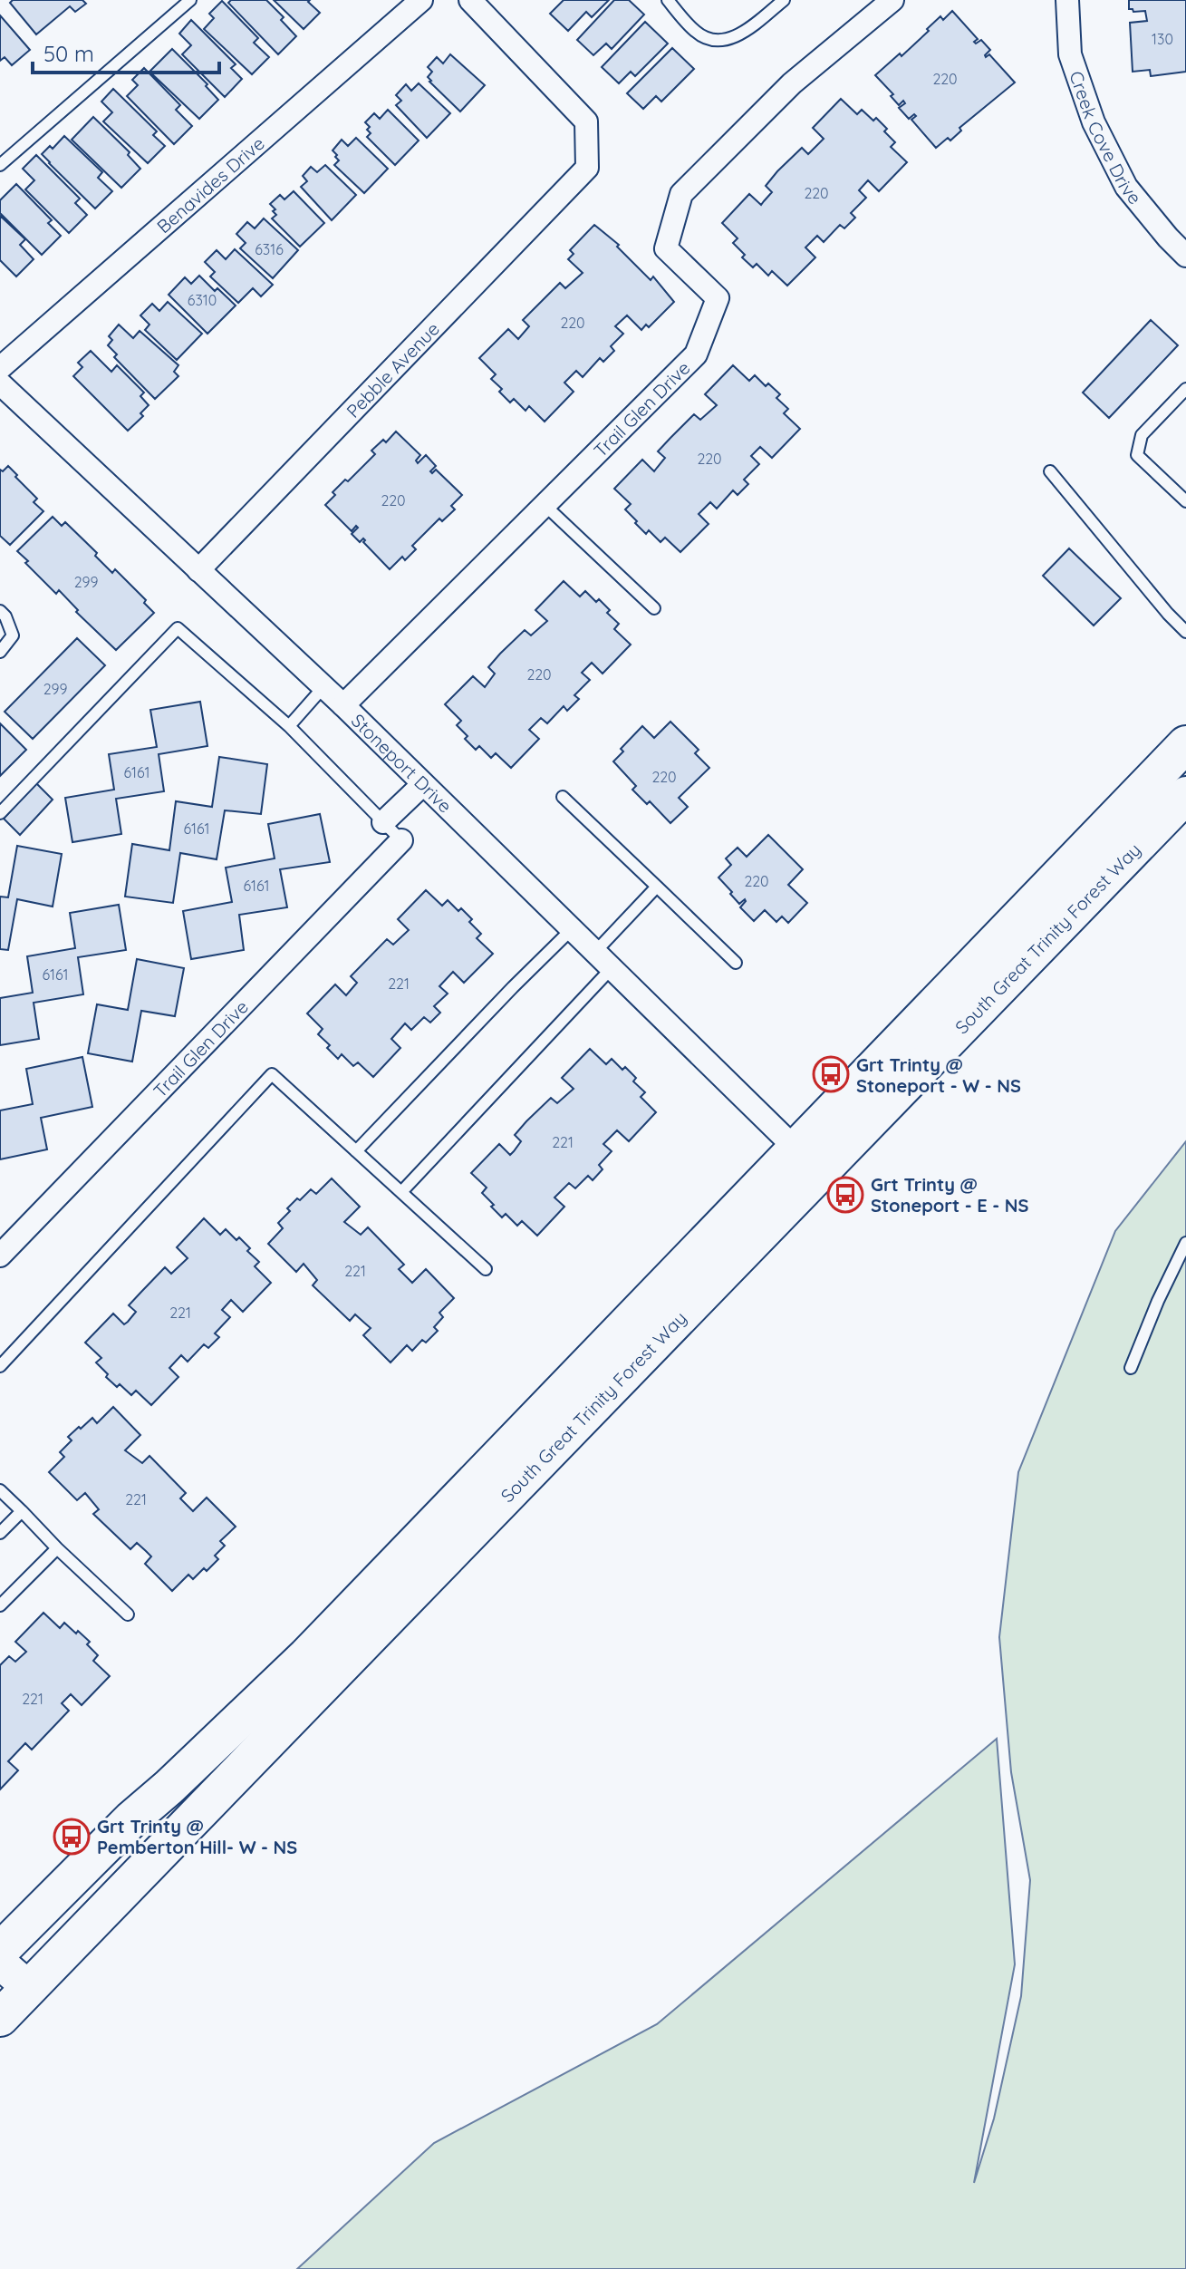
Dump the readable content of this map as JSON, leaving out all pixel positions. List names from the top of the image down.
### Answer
{
  "streets": {
    "main road": ["South Great Trinity Forest Way"],
    "street": [
      "Creek Cove Drive",
      "Benavides Drive",
      "Pebble Avenue",
      "Trail Glen Drive",
      "Stoneport Drive"
    ]
  },
  "crossings": [
    ["Pebble Avenue", "Stoneport Drive"],
    ["Trail Glen Drive", "Stoneport Drive"],
    ["Stoneport Drive", "South Great Trinity Forest Way"]
  ],
  "places": {
    "bus stop": ["Grt Trinty @ Stoneport - W - NS", "Grt Trinty @ Stoneport - E - NS", "Grt Trinty @ Pemberton Hill- W - NS"]
  },
  "house_numbers": [
    "130",
    "220",
    "220",
    "6316",
    "6310",
    "220",
    "220",
    "220",
    "299",
    "220",
    "299",
    "6161",
    "220",
    "6161",
    "220",
    "6161",
    "6161",
    "221",
    "221",
    "221",
    "221",
    "221",
    "221"
  ],
  "scale_bar": "50 m"
}
